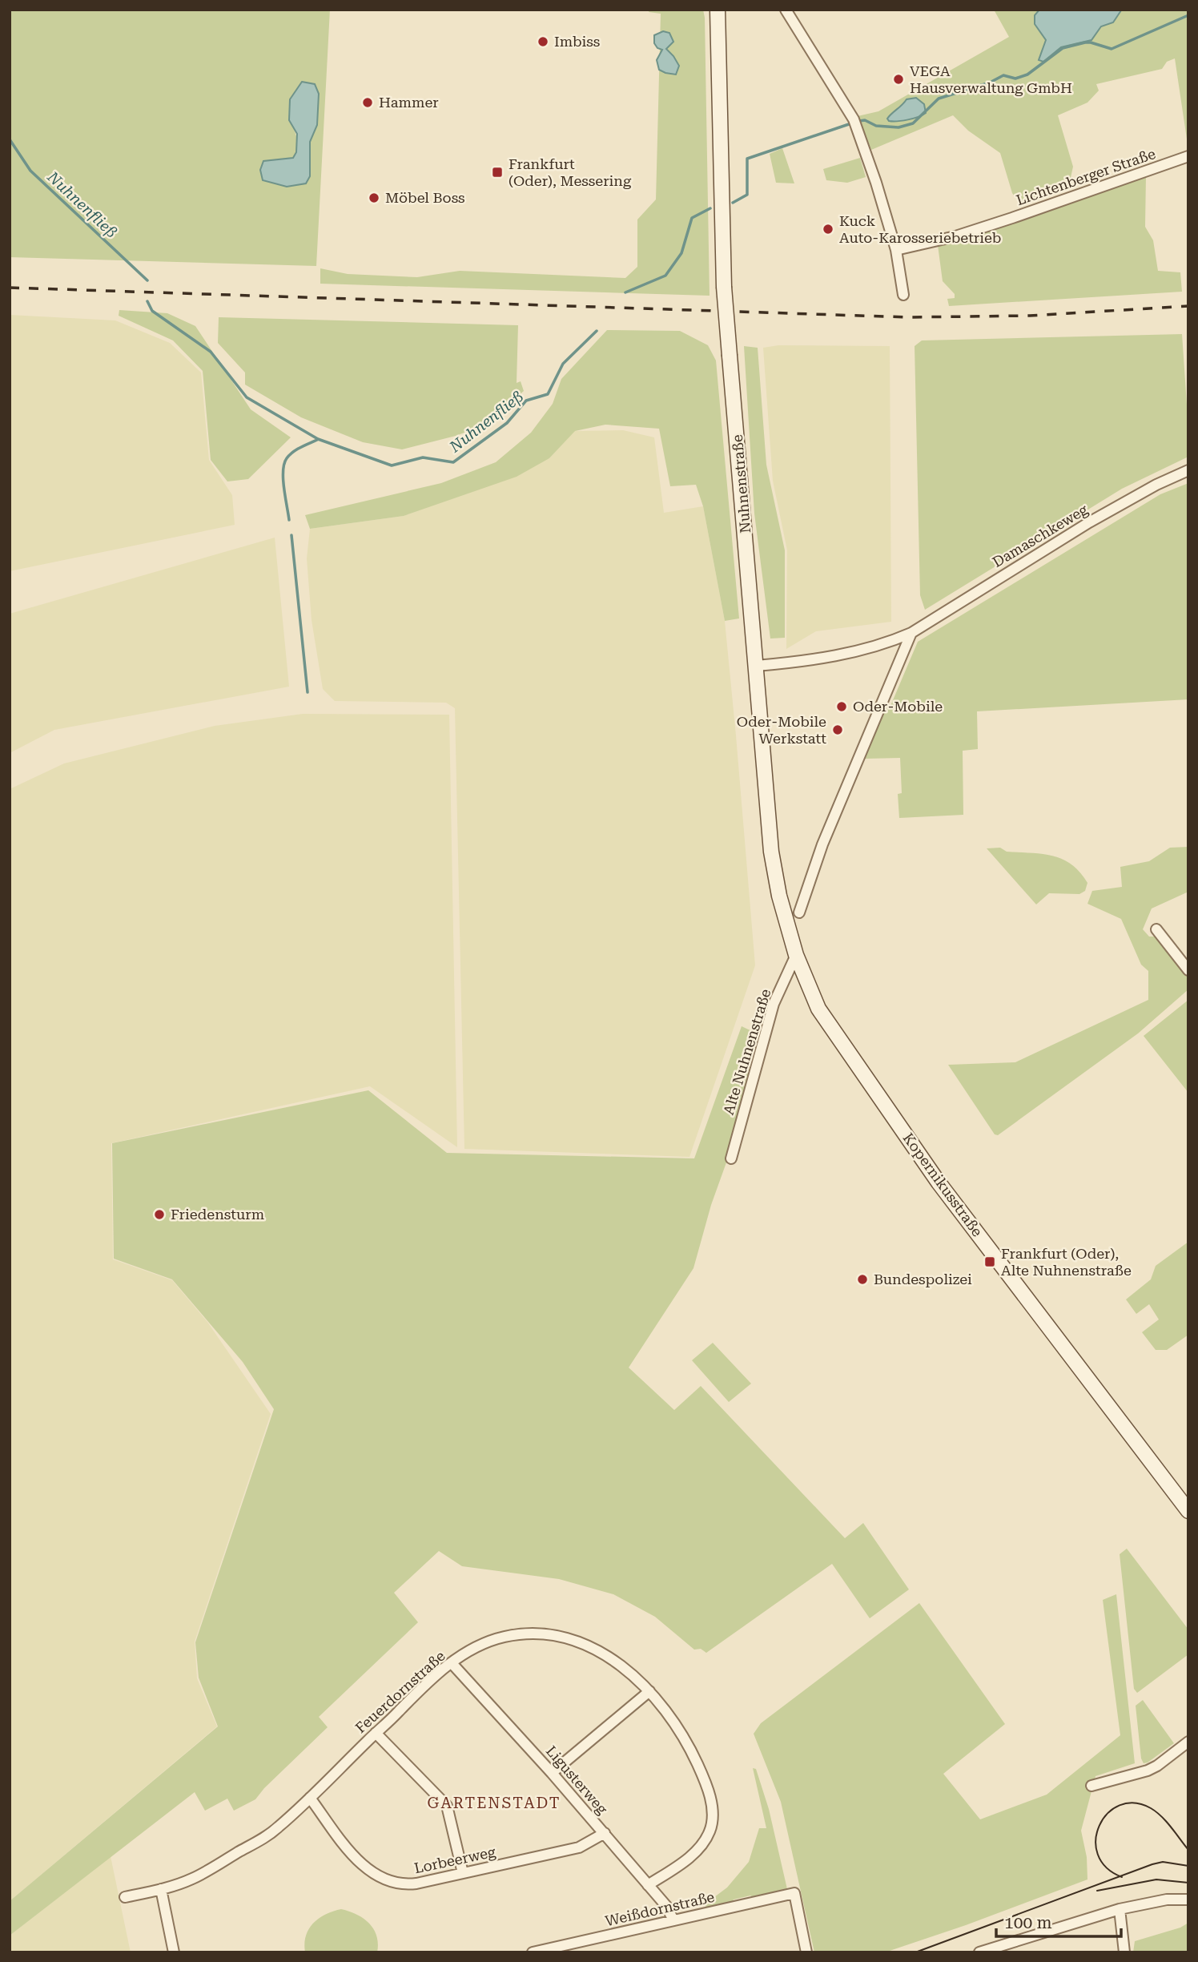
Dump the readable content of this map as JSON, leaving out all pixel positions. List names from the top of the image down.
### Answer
{
  "streets": {
    "main road": ["Nuhnenstraße", "Kopernikusstraße"],
    "street": [
      "Lichtenberger Straße",
      "Damaschkeweg",
      "Alte Nuhnenstraße",
      "Feuerdornstraße",
      "Ligusterweg",
      "Lorbeerweg",
      "Weißdornstraße"
    ]
  },
  "crossings": [
    ["Nuhnenstraße", "Damaschkeweg"],
    ["Nuhnenstraße", "Alte Nuhnenstraße"],
    ["Nuhnenstraße", "Kopernikusstraße"],
    ["Alte Nuhnenstraße", "Kopernikusstraße"],
    ["Feuerdornstraße", "Ligusterweg"],
    ["Feuerdornstraße", "Lorbeerweg"],
    ["Ligusterweg", "Lorbeerweg"],
    ["Ligusterweg", "Weißdornstraße"]
  ],
  "districts": ["GARTENSTADT"],
  "water": ["Nuhnenfließ"],
  "places": {
    "other": [
      "Imbiss",
      "VEGA Hausverwaltung GmbH",
      "Hammer",
      "Möbel Boss",
      "Kuck Auto-Karosseriebetrieb",
      "Oder-Mobile",
      "Oder-Mobile Werkstatt",
      "Friedensturm",
      "Bundespolizei"
    ],
    "transit": ["Frankfurt (Oder), Messering", "Frankfurt (Oder), Alte Nuhnenstraße"]
  },
  "scale_bar": "100 m"
}
